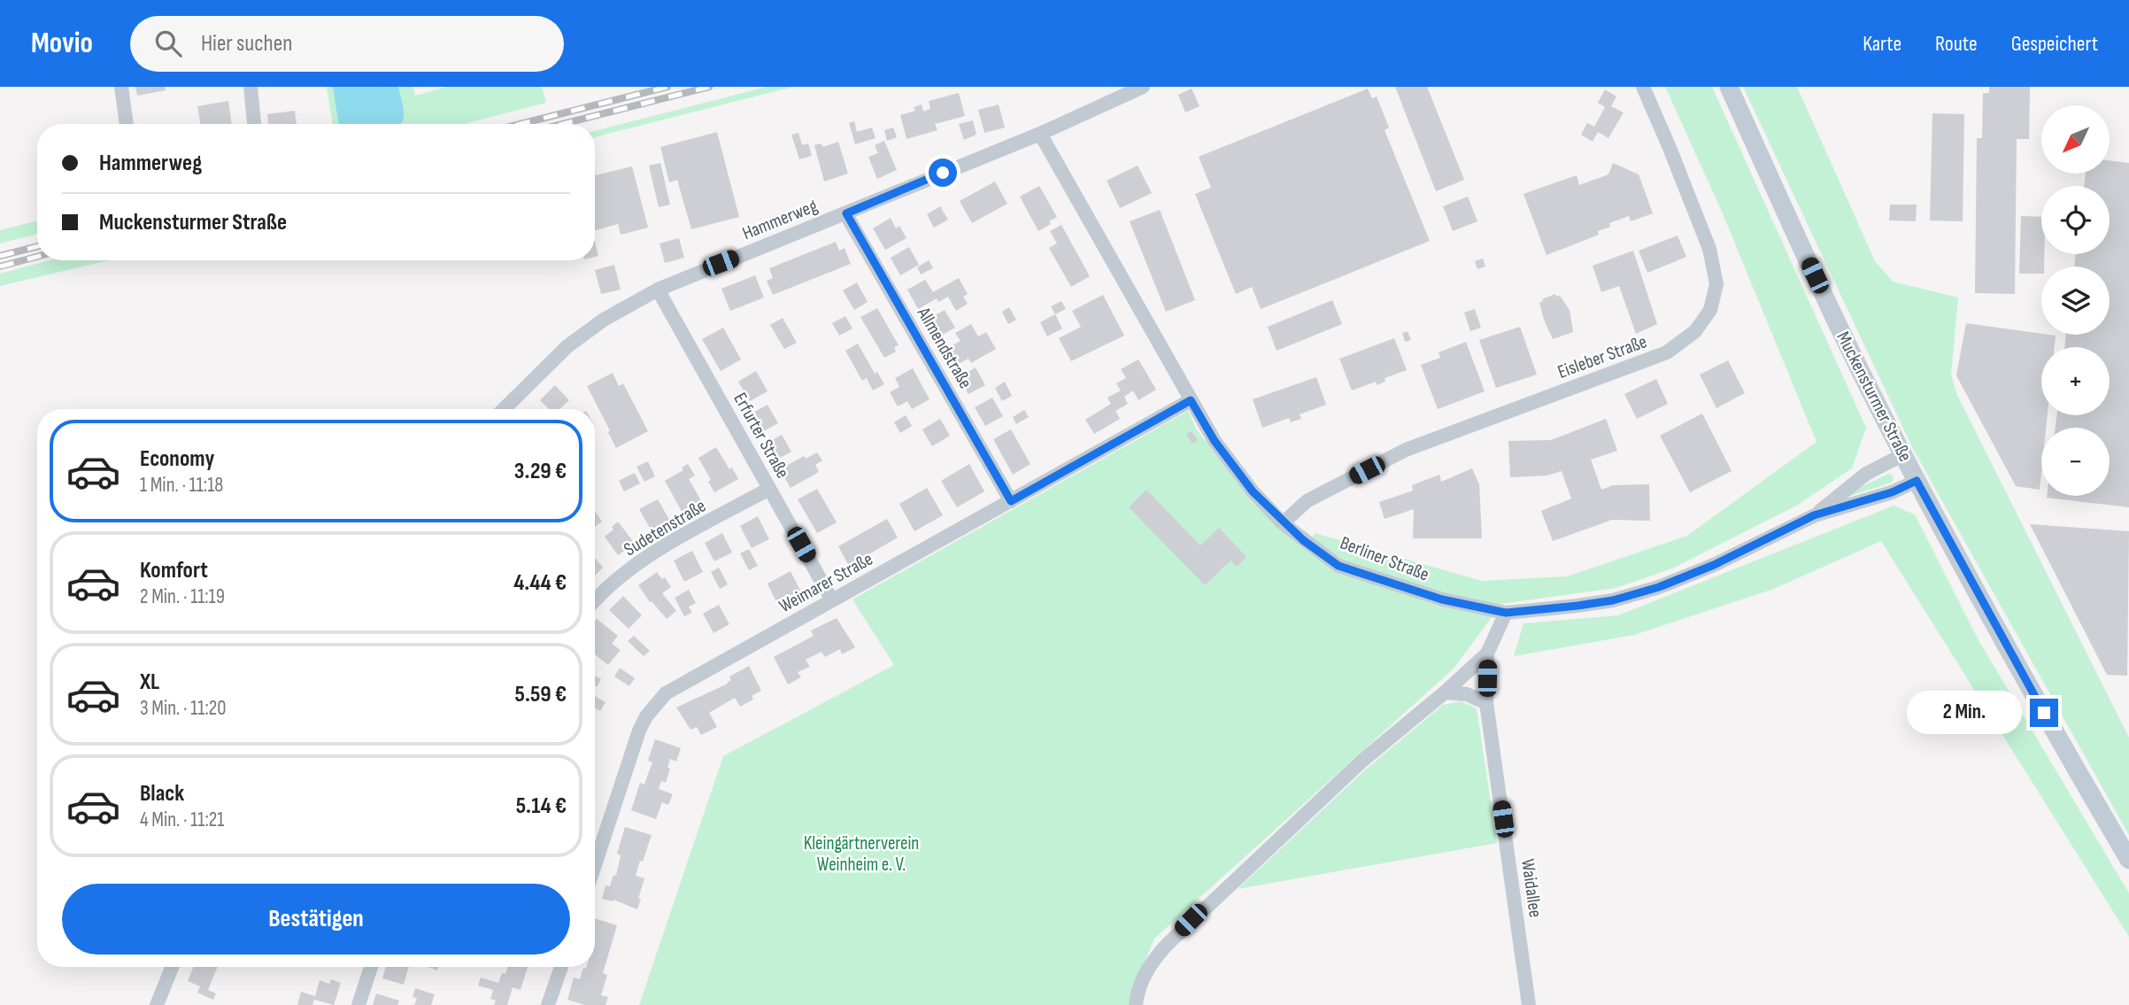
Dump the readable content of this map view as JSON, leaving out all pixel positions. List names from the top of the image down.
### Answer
{
  "streets": {
    "main road": ["Muckensturmer Straße"],
    "street": [
      "Hammerweg",
      "Allmendstraße",
      "Eisleber Straße",
      "Erfurter Straße",
      "Sudetenstraße",
      "Berliner Straße",
      "Weimarer Straße",
      "Waidallee"
    ]
  },
  "crossings": [
    ["Hammerweg", "Allmendstraße"],
    ["Hammerweg", "Erfurter Straße"],
    ["Hammerweg", "Berliner Straße"],
    ["Allmendstraße", "Weimarer Straße"],
    ["Eisleber Straße", "Berliner Straße"],
    ["Muckensturmer Straße", "Berliner Straße"],
    ["Erfurter Straße", "Sudetenstraße"],
    ["Erfurter Straße", "Weimarer Straße"],
    ["Berliner Straße", "Weimarer Straße"],
    ["Berliner Straße", "Waidallee"]
  ],
  "parks": ["Kleingärtnerverein Weinheim e. V."],
  "north": "bottom left",
  "page": {
    "header": "Movio",
    "search": "Hier suchen",
    "nav": ["Karte", "Route", "Gespeichert"],
    "map_buttons": ["+", "−"],
    "banner": ["Hammerweg", "Muckensturmer Straße"],
    "list": [
      {
        "name": "Economy",
        "note": "1 Min. · 11:18",
        "value": "3.29 €"
      },
      {
        "name": "Komfort",
        "note": "2 Min. · 11:19",
        "value": "4.44 €"
      },
      {
        "name": "XL",
        "note": "3 Min. · 11:20",
        "value": "5.59 €"
      },
      {
        "name": "Black",
        "note": "4 Min. · 11:21",
        "value": "5.14 €"
      }
    ],
    "bubble": "2 Min.",
    "buttons": "Bestätigen"
  }
}
